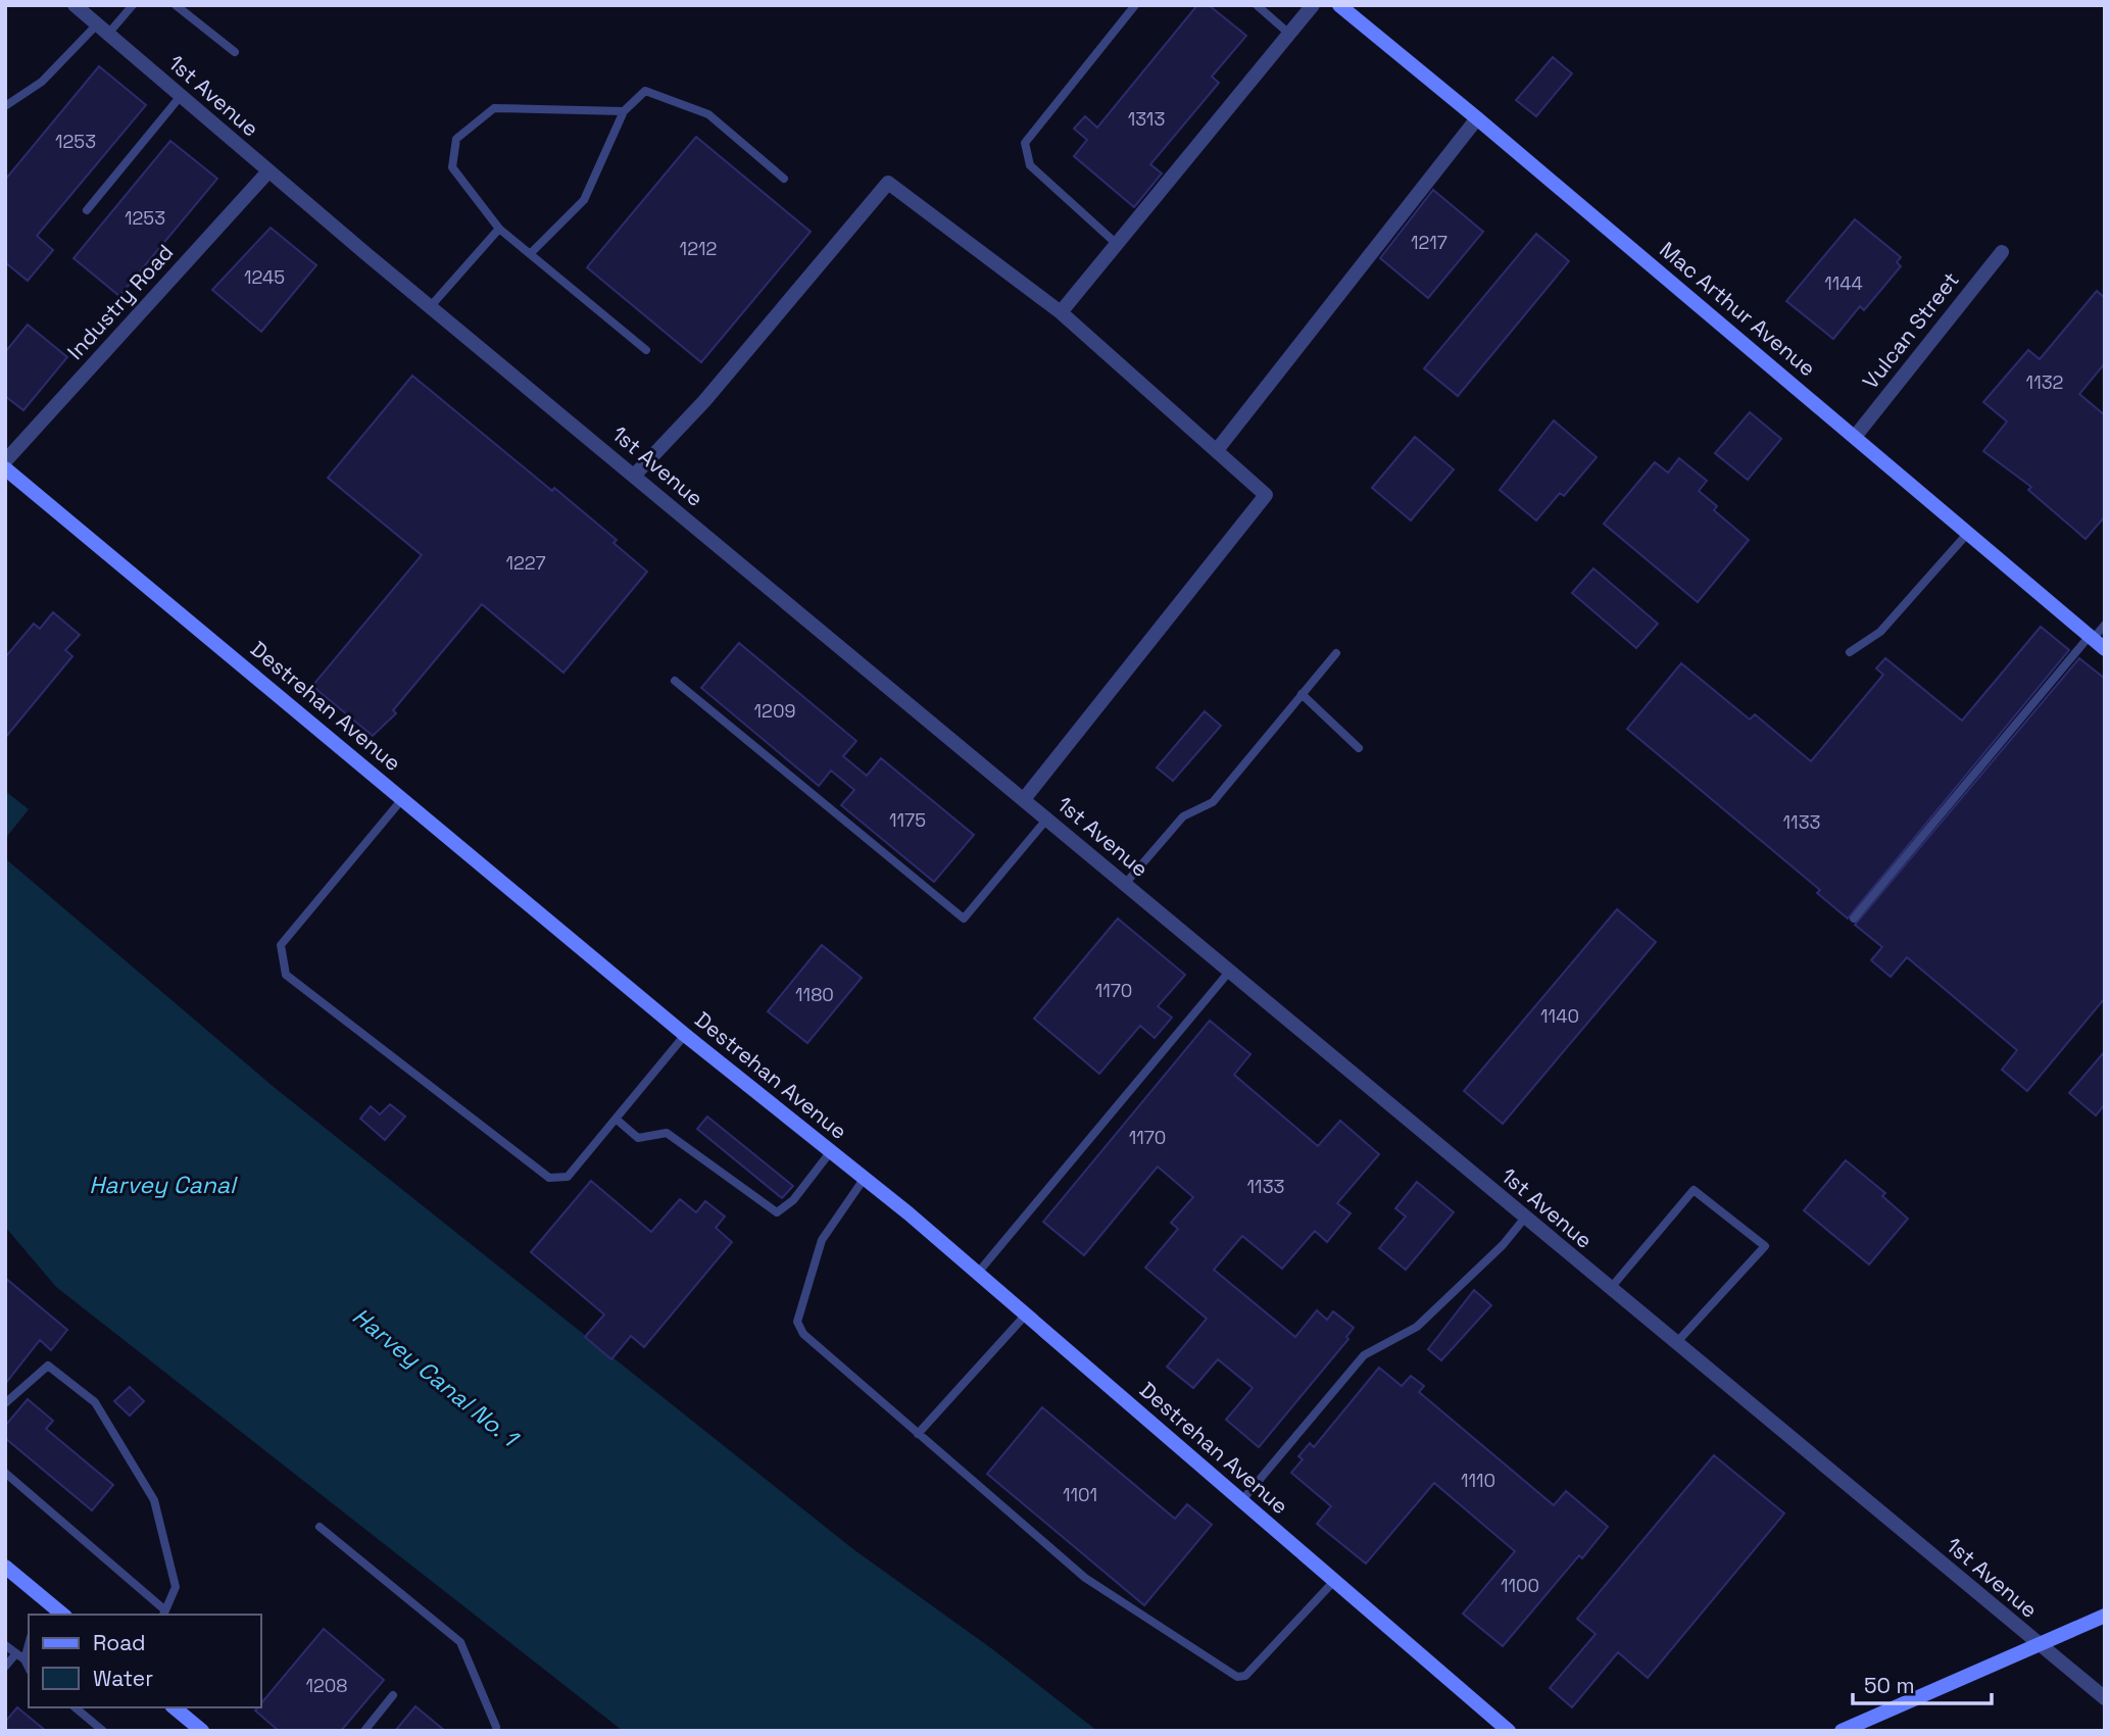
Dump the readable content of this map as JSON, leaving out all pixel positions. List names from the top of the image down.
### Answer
{
  "streets": {
    "main road": ["Mac Arthur Avenue", "Destrehan Avenue"],
    "street": ["1st Avenue", "Industry Road", "Vulcan Street"]
  },
  "crossings": [
    ["1st Avenue", "Industry Road"],
    ["Mac Arthur Avenue", "Vulcan Street"]
  ],
  "water": ["Harvey Canal", "Harvey Canal No. 1"],
  "house_numbers": [
    "1313",
    "1253",
    "1253",
    "1217",
    "1212",
    "1245",
    "1144",
    "1132",
    "1227",
    "1209",
    "1175",
    "1133",
    "1170",
    "1180",
    "1140",
    "1170",
    "1133",
    "1110",
    "1101",
    "1100",
    "1208"
  ],
  "legend": ["Road", "Water"],
  "scale_bar": "50 m"
}
